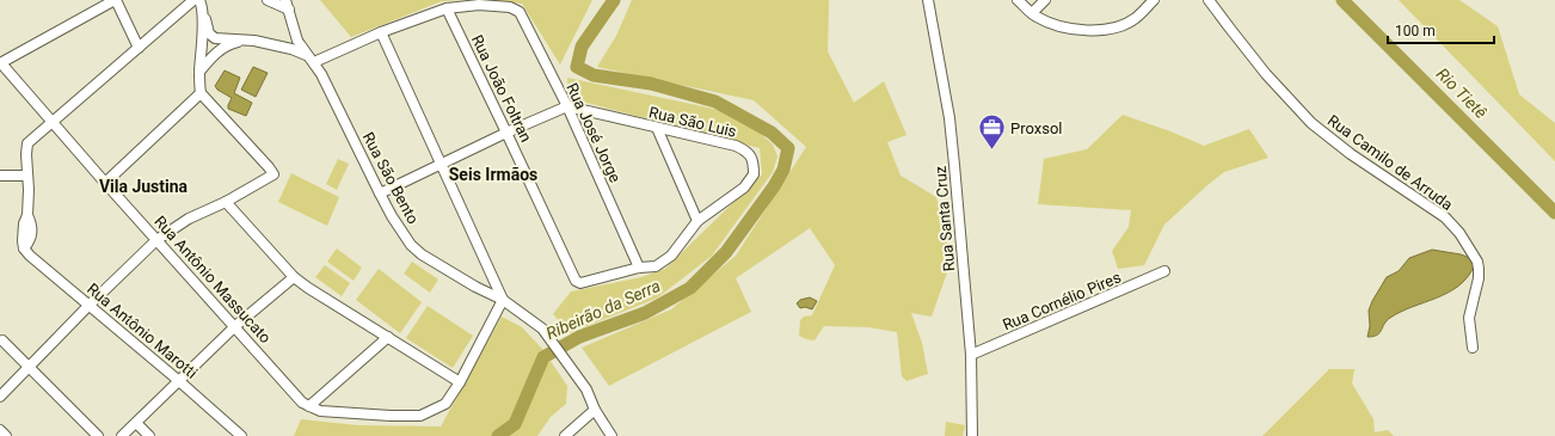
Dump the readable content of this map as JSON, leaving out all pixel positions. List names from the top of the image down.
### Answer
{
  "streets": {
    "street": [
      "Rua João Foltran",
      "Rua São Luis",
      "Rua José Jorge",
      "Rua Camilo de Arruda",
      "Rua São Bento",
      "Rua Santa Cruz",
      "Rua Antônio Massucato",
      "Rua Cornélio Pires",
      "Rua Antônio Marotti"
    ]
  },
  "crossings": [
    ["Rua João Foltran", "Rua São Luis"],
    ["Rua João Foltran", "Rua José Jorge"],
    ["Rua São Luis", "Rua José Jorge"],
    ["Rua Santa Cruz", "Rua Cornélio Pires"],
    ["Rua Antônio Massucato", "Rua Antônio Marotti"]
  ],
  "districts": ["Seis Irmãos", "Vila Justina"],
  "water": ["Rio Tietê", "Ribeirão da Serra"],
  "places": {
    "office": ["Proxsol"]
  },
  "scale_bar": "100 m"
}
